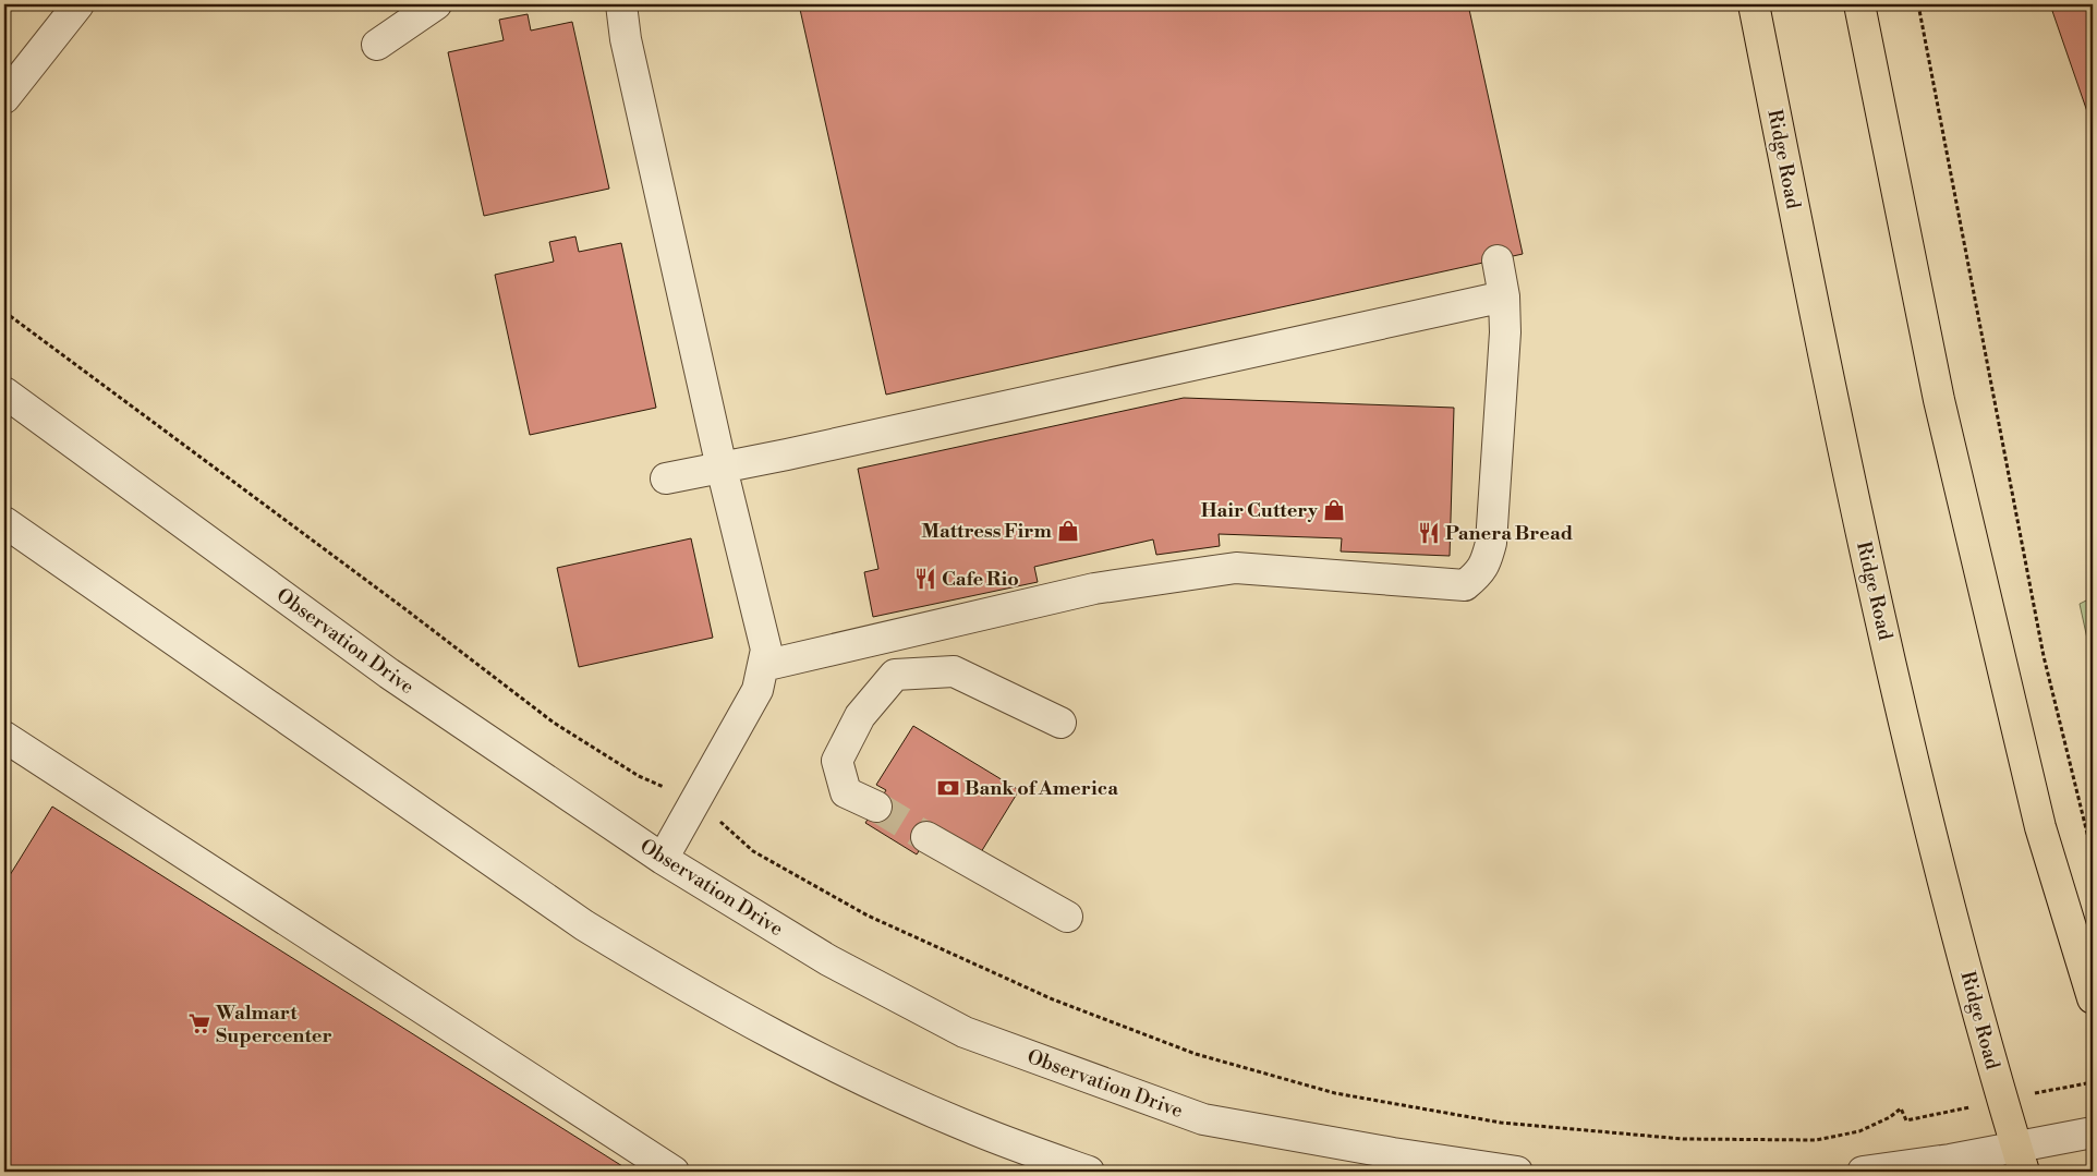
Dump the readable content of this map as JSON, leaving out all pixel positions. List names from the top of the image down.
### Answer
{
  "streets": {
    "highway": ["Ridge Road"],
    "street": ["Observation Drive"]
  },
  "places": {
    "shop": ["Hair Cuttery", "Mattress Firm"],
    "restaurant": ["Panera Bread", "Cafe Rio"],
    "bank": ["Bank of America"],
    "supermarket": ["Walmart Supercenter"]
  }
}
